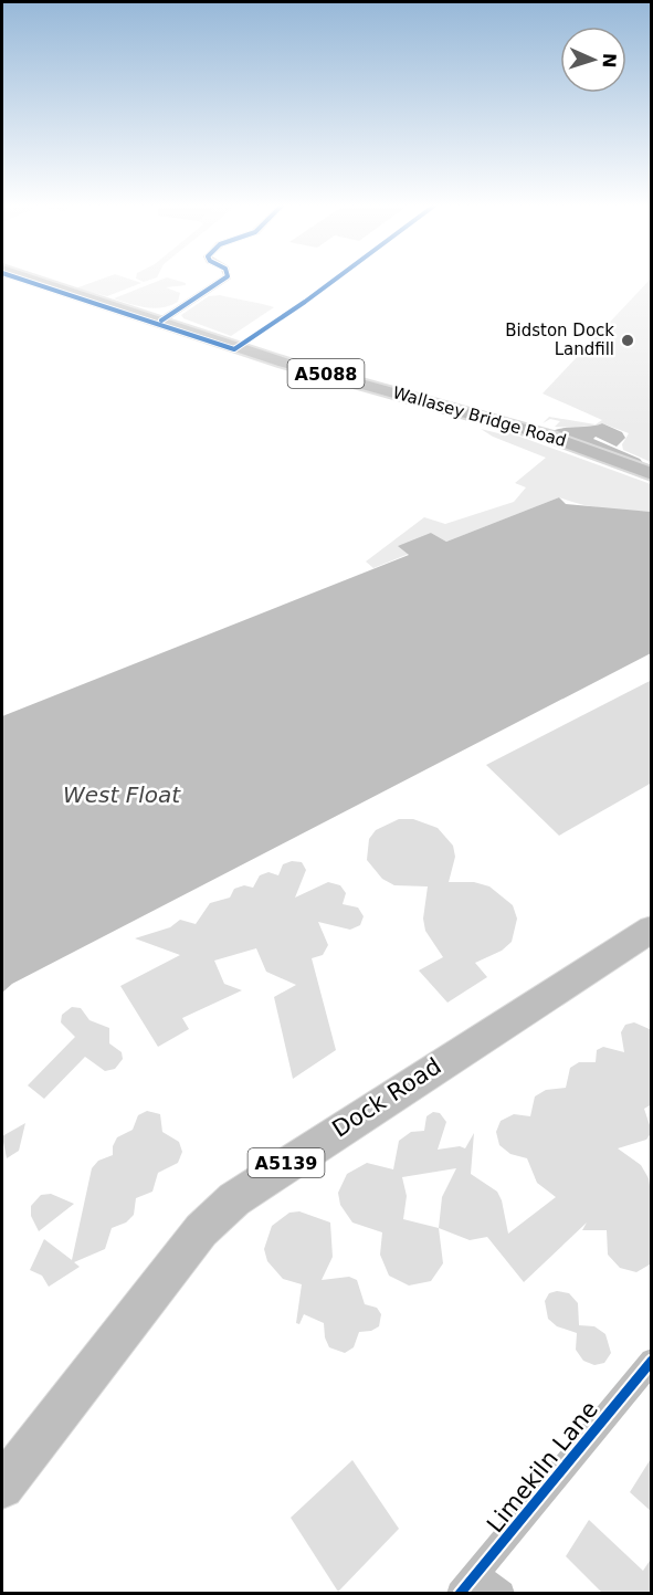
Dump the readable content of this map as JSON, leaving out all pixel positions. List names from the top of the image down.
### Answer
{
  "streets": {
    "highway": ["Dock Road", "A5139"],
    "main road": ["A5088", "Wallasey Bridge Road"],
    "street": ["Limekiln Lane"]
  },
  "water": ["West Float"],
  "places": ["Bidston Dock Landfill"],
  "north": "right"
}
